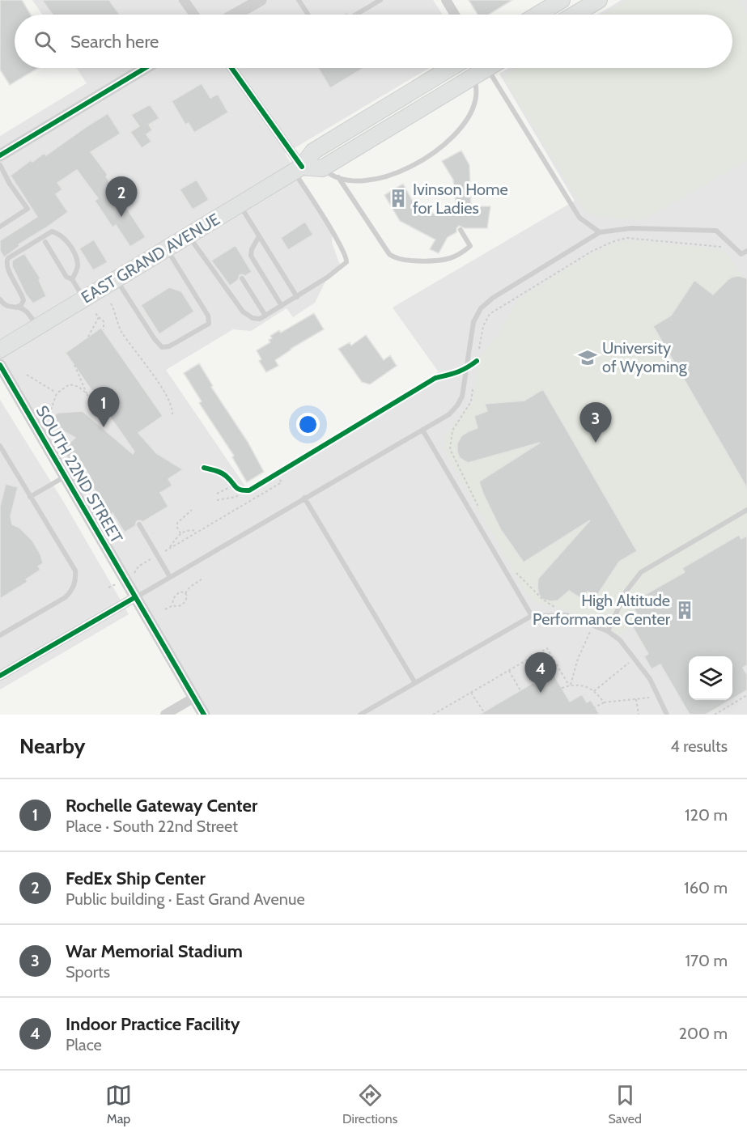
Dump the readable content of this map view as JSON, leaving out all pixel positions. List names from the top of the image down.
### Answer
{
  "streets": {
    "main road": ["EAST GRAND AVENUE"],
    "street": ["SOUTH 22ND STREET"]
  },
  "places": {
    "building": ["Ivinson Home for Ladies", "High Altitude Performance Center"],
    "school or university": ["University of Wyoming"]
  },
  "page": {
    "search": "Search here",
    "pins": [
      "2",
      "1",
      "3",
      "4"
    ],
    "heading": ["Nearby", "4 results"],
    "list": [
      {
        "mark": "1",
        "name": "Rochelle Gateway Center",
        "note": "Place · South 22nd Street",
        "value": "120 m"
      },
      {
        "mark": "2",
        "name": "FedEx Ship Center",
        "note": "Public building · East Grand Avenue",
        "value": "160 m"
      },
      {
        "mark": "3",
        "name": "War Memorial Stadium",
        "note": "Sports",
        "value": "170 m"
      },
      {
        "mark": "4",
        "name": "Indoor Practice Facility",
        "note": "Place",
        "value": "200 m"
      }
    ],
    "nav": ["Map", "Directions", "Saved"]
  }
}
